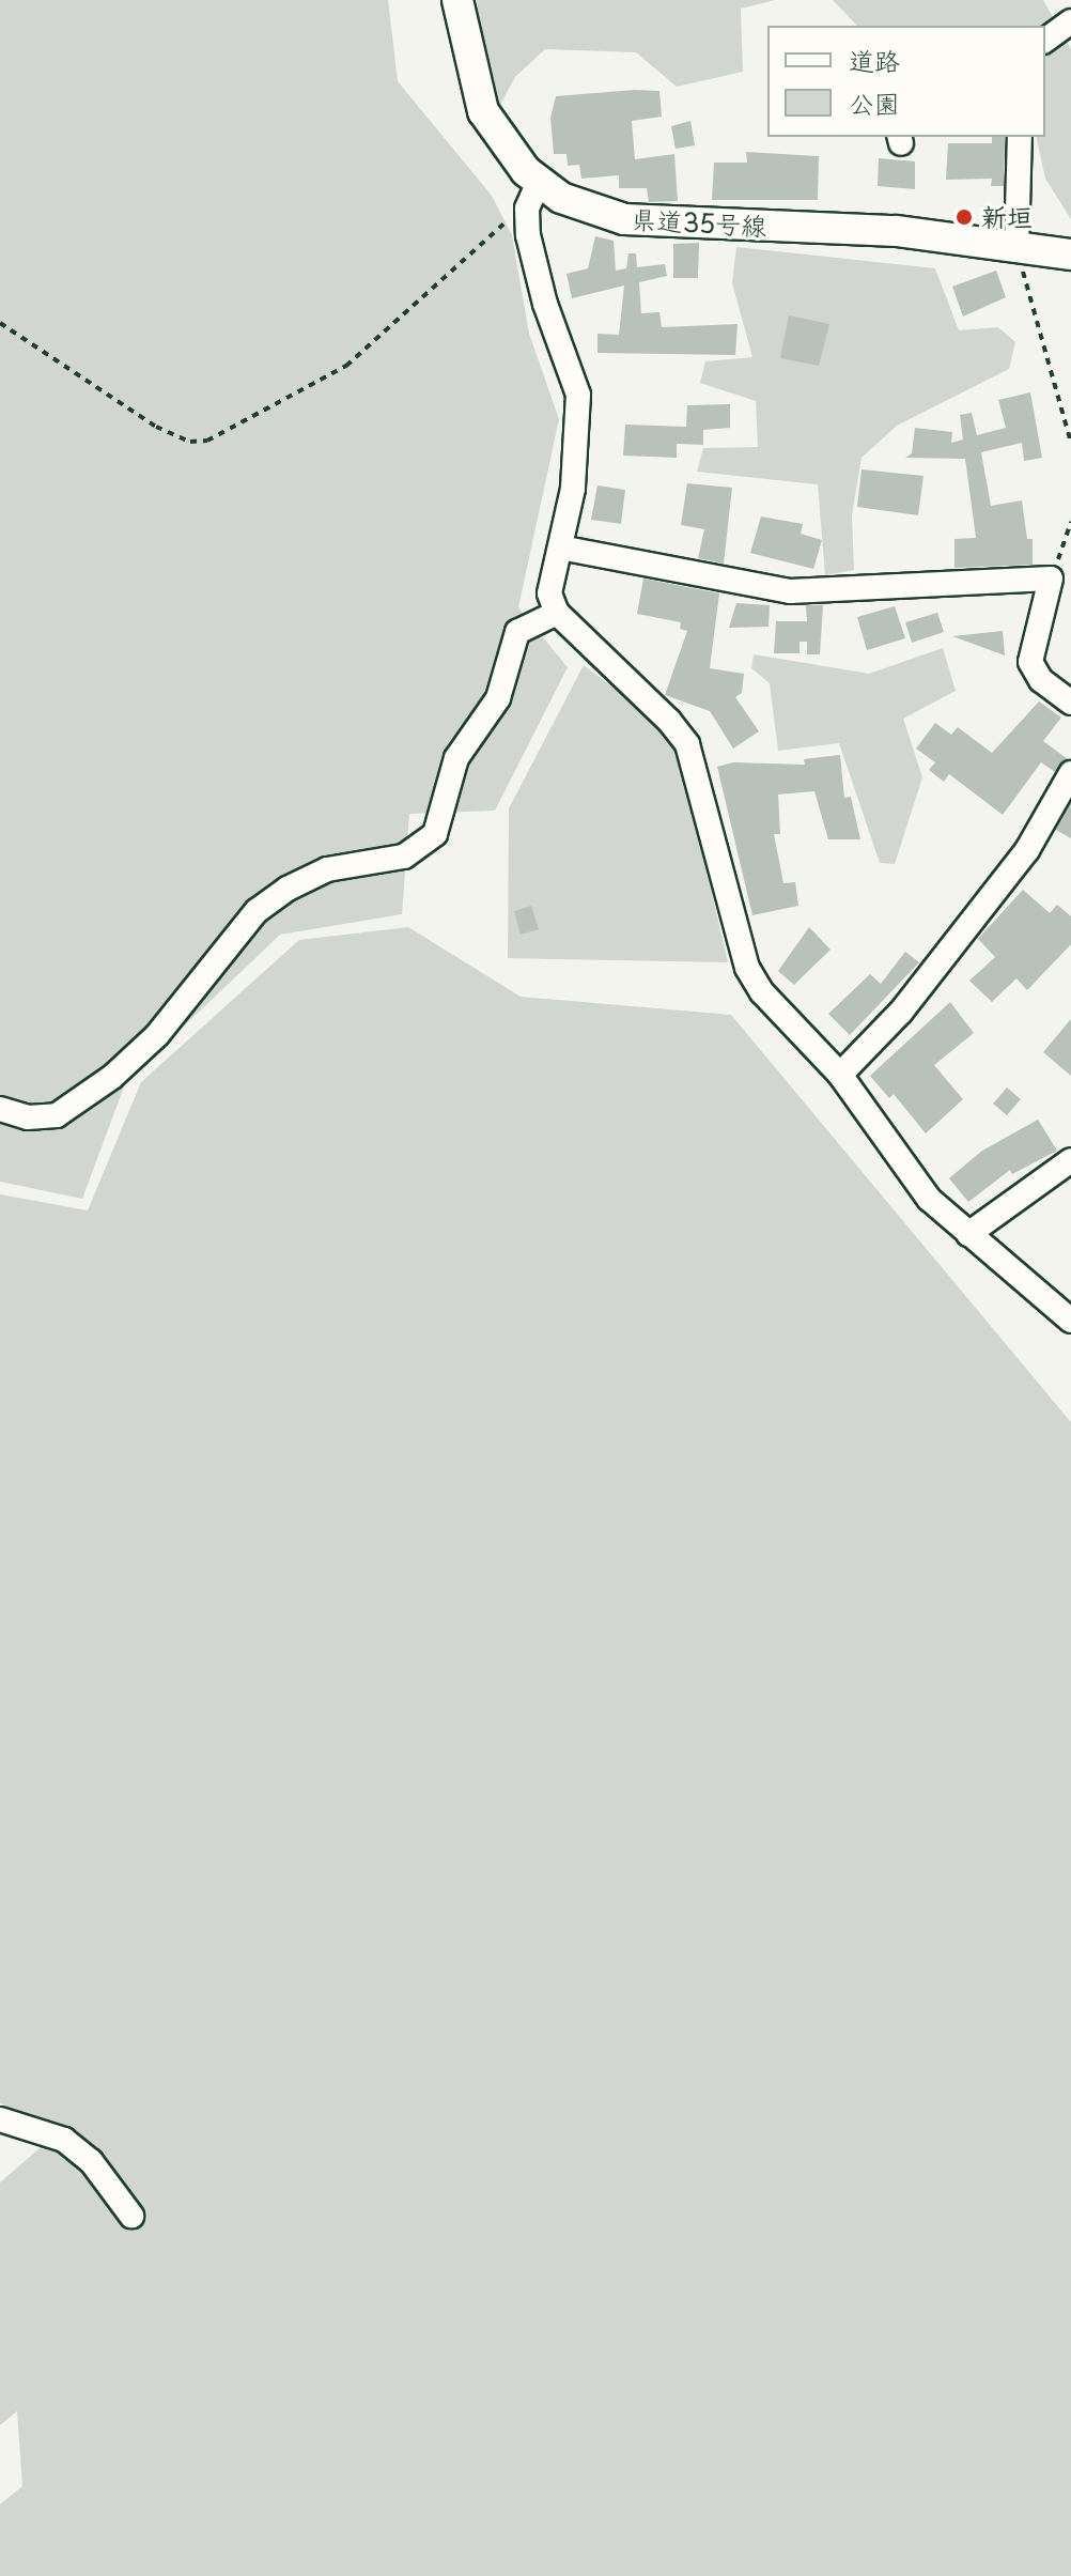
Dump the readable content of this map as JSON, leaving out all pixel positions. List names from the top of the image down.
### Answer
{
  "streets": {
    "main road": ["県道35号線"]
  },
  "places": ["新垣"],
  "legend": ["道路", "公園"]
}
